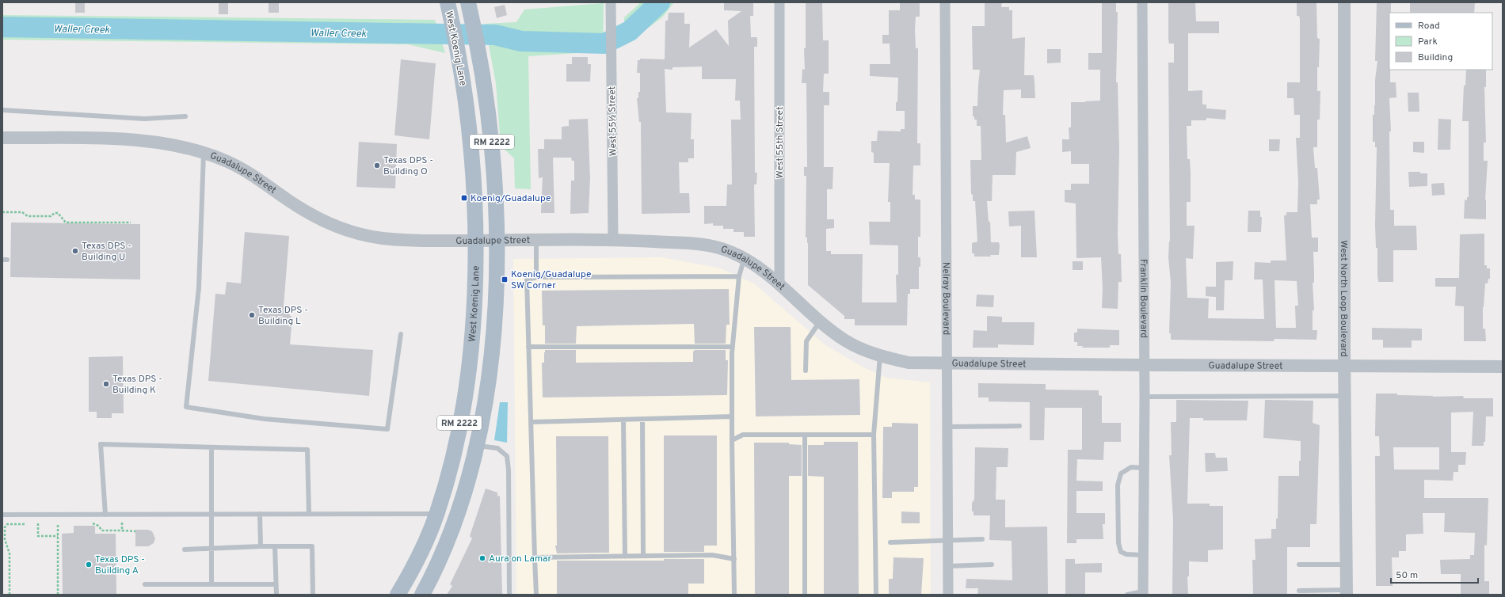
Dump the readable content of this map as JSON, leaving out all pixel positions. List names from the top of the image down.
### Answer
{
  "streets": {
    "main road": ["West Koenig Lane", "RM 2222"],
    "street": [
      "West 55½ Street",
      "West 55th Street",
      "Guadalupe Street",
      "Nelray Boulevard",
      "Franklin Boulevard",
      "West North Loop Boulevard"
    ]
  },
  "crossings": [
    ["West Koenig Lane", "Guadalupe Street"],
    ["West 55½ Street", "Guadalupe Street"],
    ["RM 2222", "Guadalupe Street"],
    ["West 55th Street", "Guadalupe Street"],
    ["Guadalupe Street", "Nelray Boulevard"],
    ["Guadalupe Street", "Franklin Boulevard"],
    ["Guadalupe Street", "West North Loop Boulevard"]
  ],
  "water": ["Waller Creek"],
  "places": {
    "other": [
      "Texas DPS - Building O",
      "Texas DPS - Building U",
      "Texas DPS - Building L",
      "Texas DPS - Building K",
      "Aura on Lamar",
      "Texas DPS - Building A"
    ],
    "transit": ["Koenig/Guadalupe", "Koenig/Guadalupe SW Corner"]
  },
  "legend": ["Road", "Park", "Building"],
  "scale_bar": "50 m"
}
